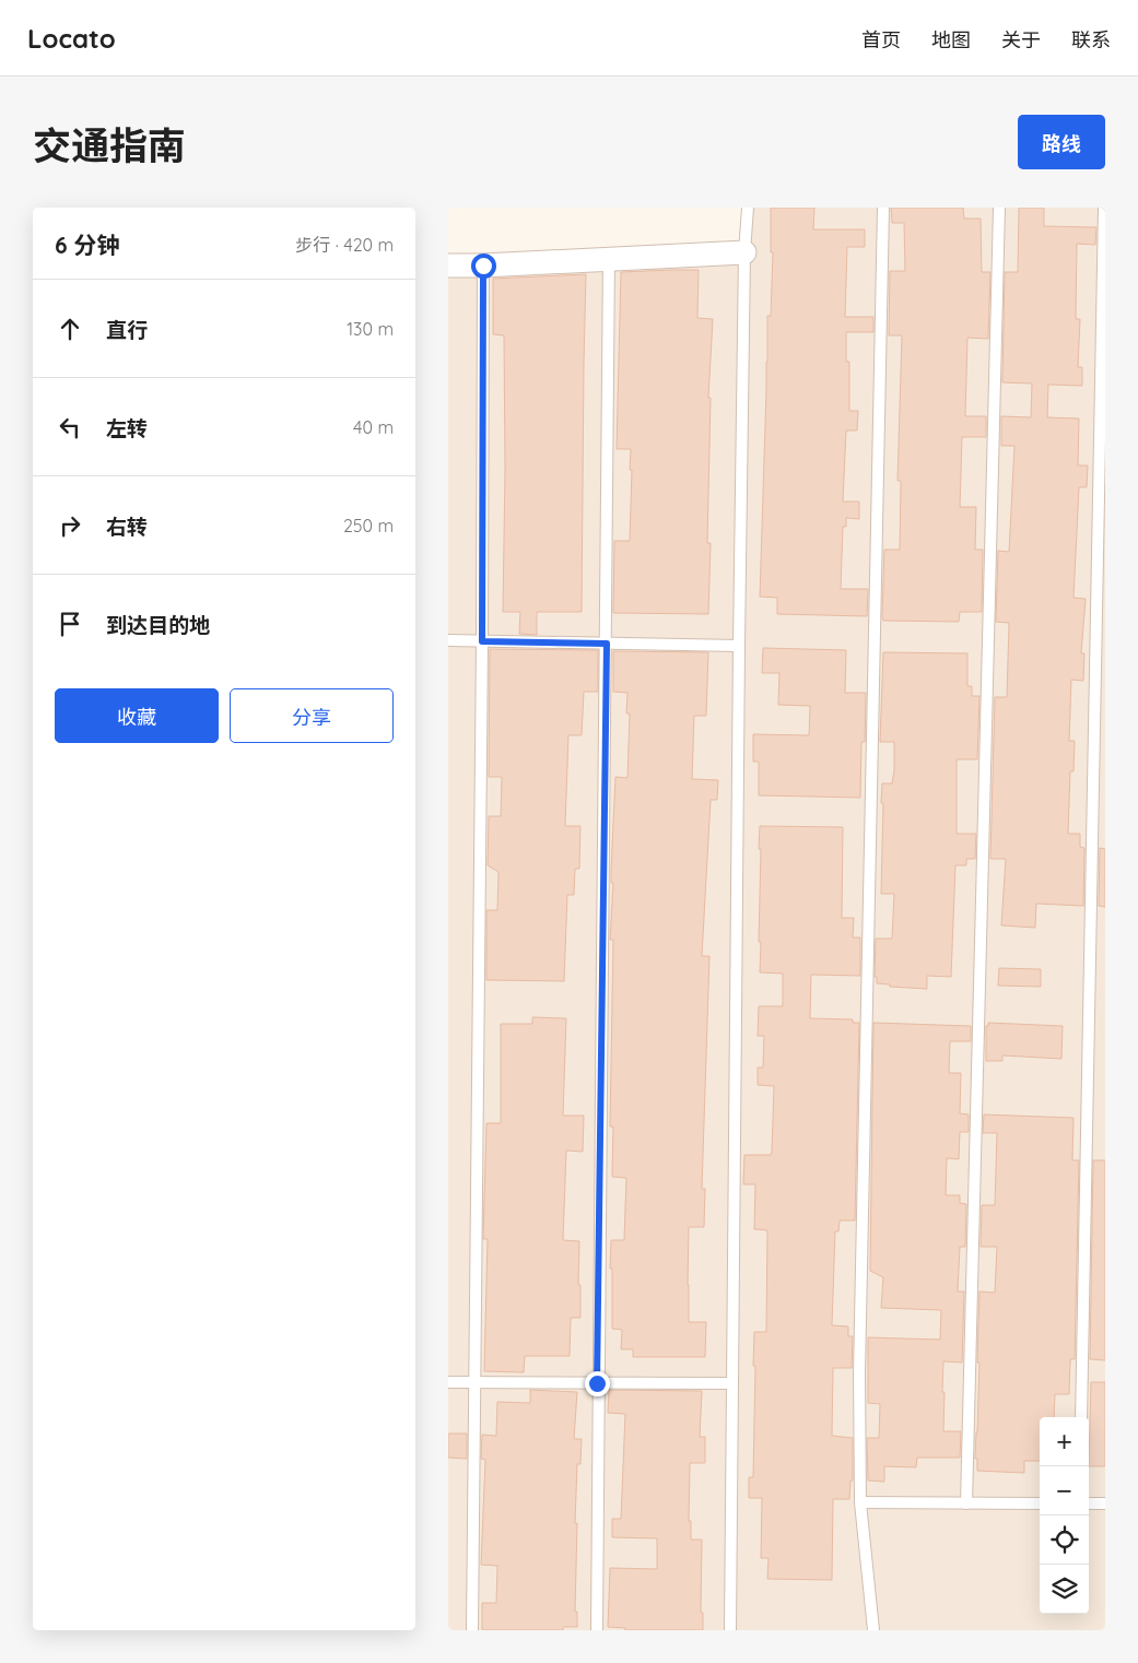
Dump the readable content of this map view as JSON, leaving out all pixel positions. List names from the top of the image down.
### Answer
{
  "page": {
    "header": "Locato",
    "nav": [
      "首页",
      "地图",
      "关于",
      "联系"
    ],
    "title": "交通指南",
    "buttons": [
      "路线",
      ["收藏", "分享"]
    ],
    "heading": ["6 分钟", "步行 · 420 m"],
    "list": [
      ["直行", "130 m"],
      ["左转", "40 m"],
      ["右转", "250 m"],
      "到达目的地"
    ],
    "map_buttons": ["+", "−"]
  }
}
